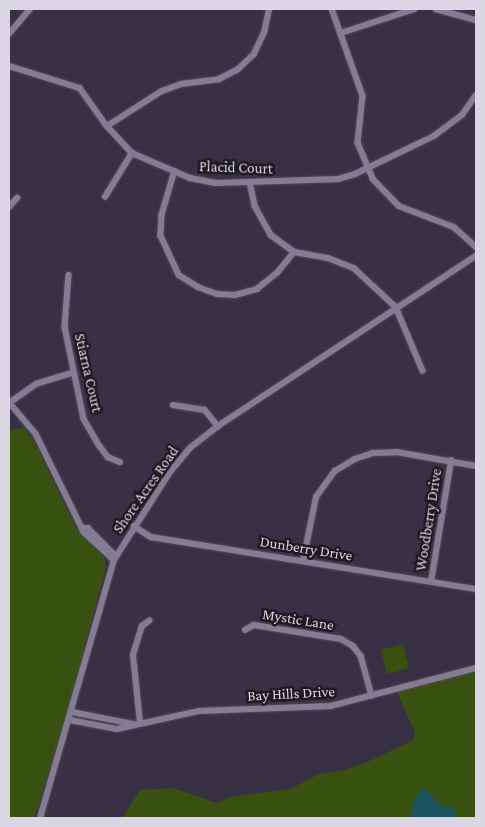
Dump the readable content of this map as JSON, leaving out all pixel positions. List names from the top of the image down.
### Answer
{
  "streets": {
    "street": [
      "Placid Court",
      "Stiarna Court",
      "Shore Acres Road",
      "Woodberry Drive",
      "Dunberry Drive",
      "Mystic Lane",
      "Bay Hills Drive"
    ]
  },
  "crossings": [
    ["Shore Acres Road", "Dunberry Drive"],
    ["Shore Acres Road", "Bay Hills Drive"],
    ["Woodberry Drive", "Dunberry Drive"],
    ["Mystic Lane", "Bay Hills Drive"]
  ]
}
